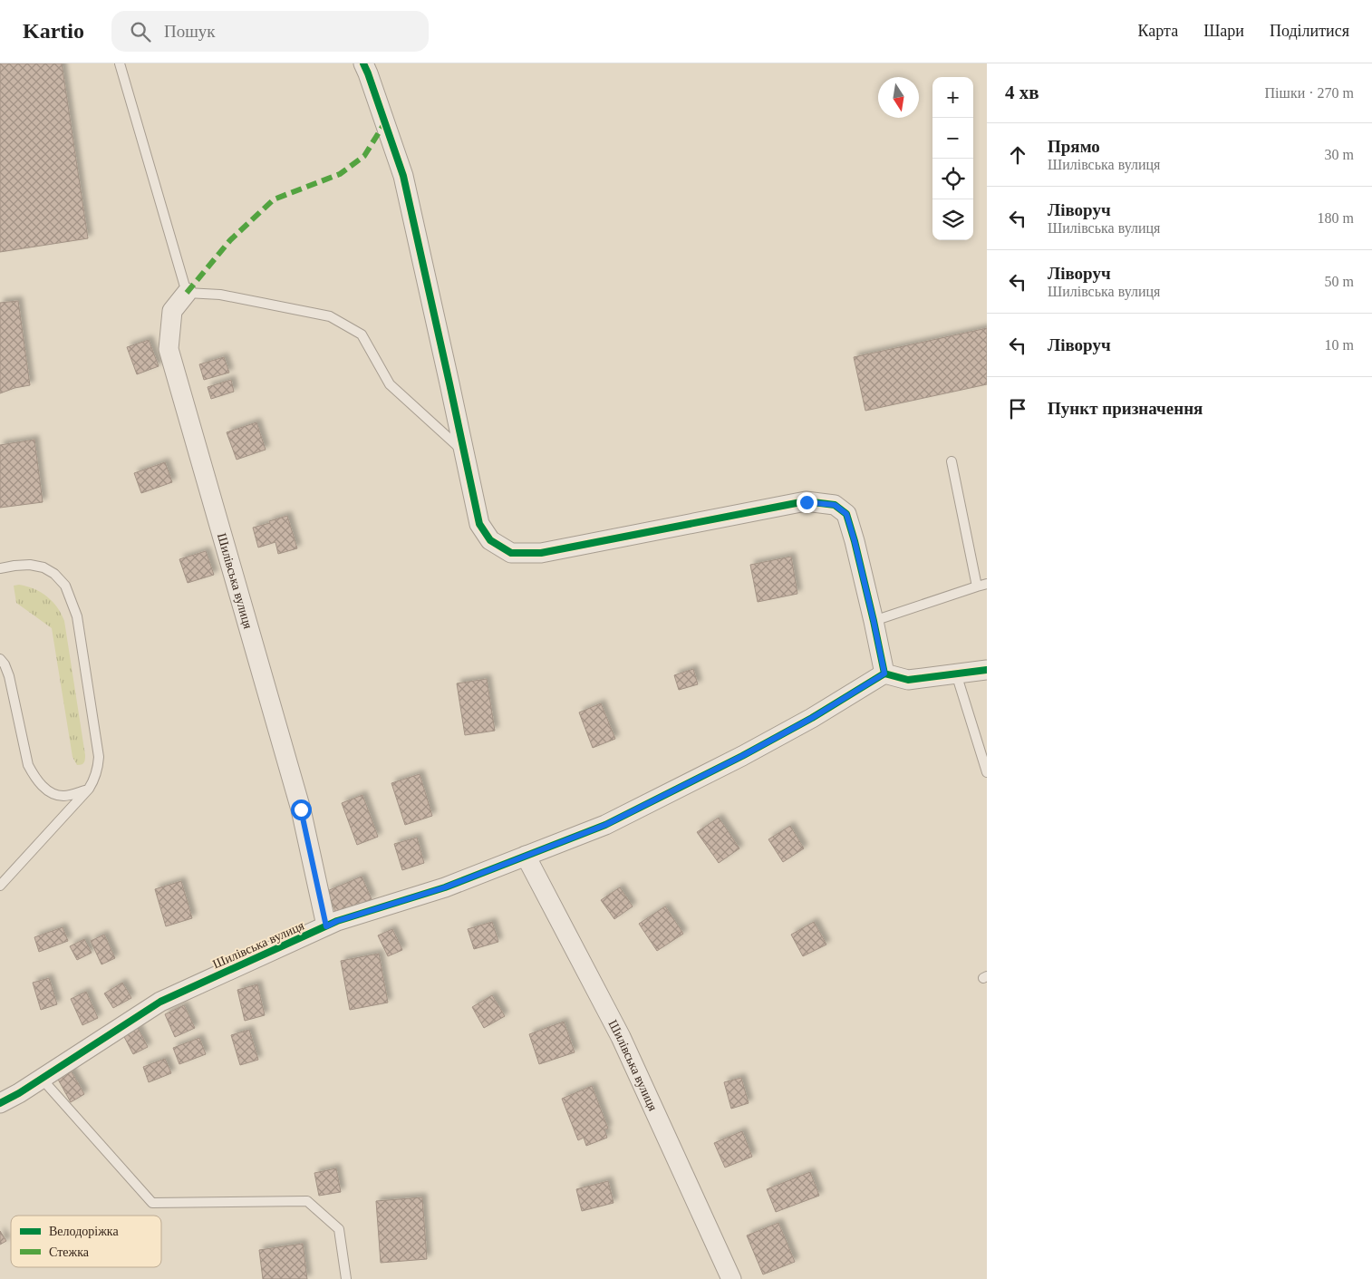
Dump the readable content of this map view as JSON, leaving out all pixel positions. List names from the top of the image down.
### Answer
{
  "streets": {
    "street": ["Шилівська вулиця"]
  },
  "legend": ["Велодоріжка", "Стежка"],
  "north": "bottom",
  "page": {
    "header": "Kartio",
    "search": "Пошук",
    "nav": ["Карта", "Шари", "Поділитися"],
    "heading": ["4 хв", "Пішки · 270 m"],
    "map_buttons": ["+", "−"],
    "list": [
      ["Прямо", "Шилівська вулиця", "30 m"],
      ["Ліворуч", "Шилівська вулиця", "180 m"],
      ["Ліворуч", "Шилівська вулиця", "50 m"],
      ["Ліворуч", "10 m"],
      "Пункт призначення"
    ]
  }
}
